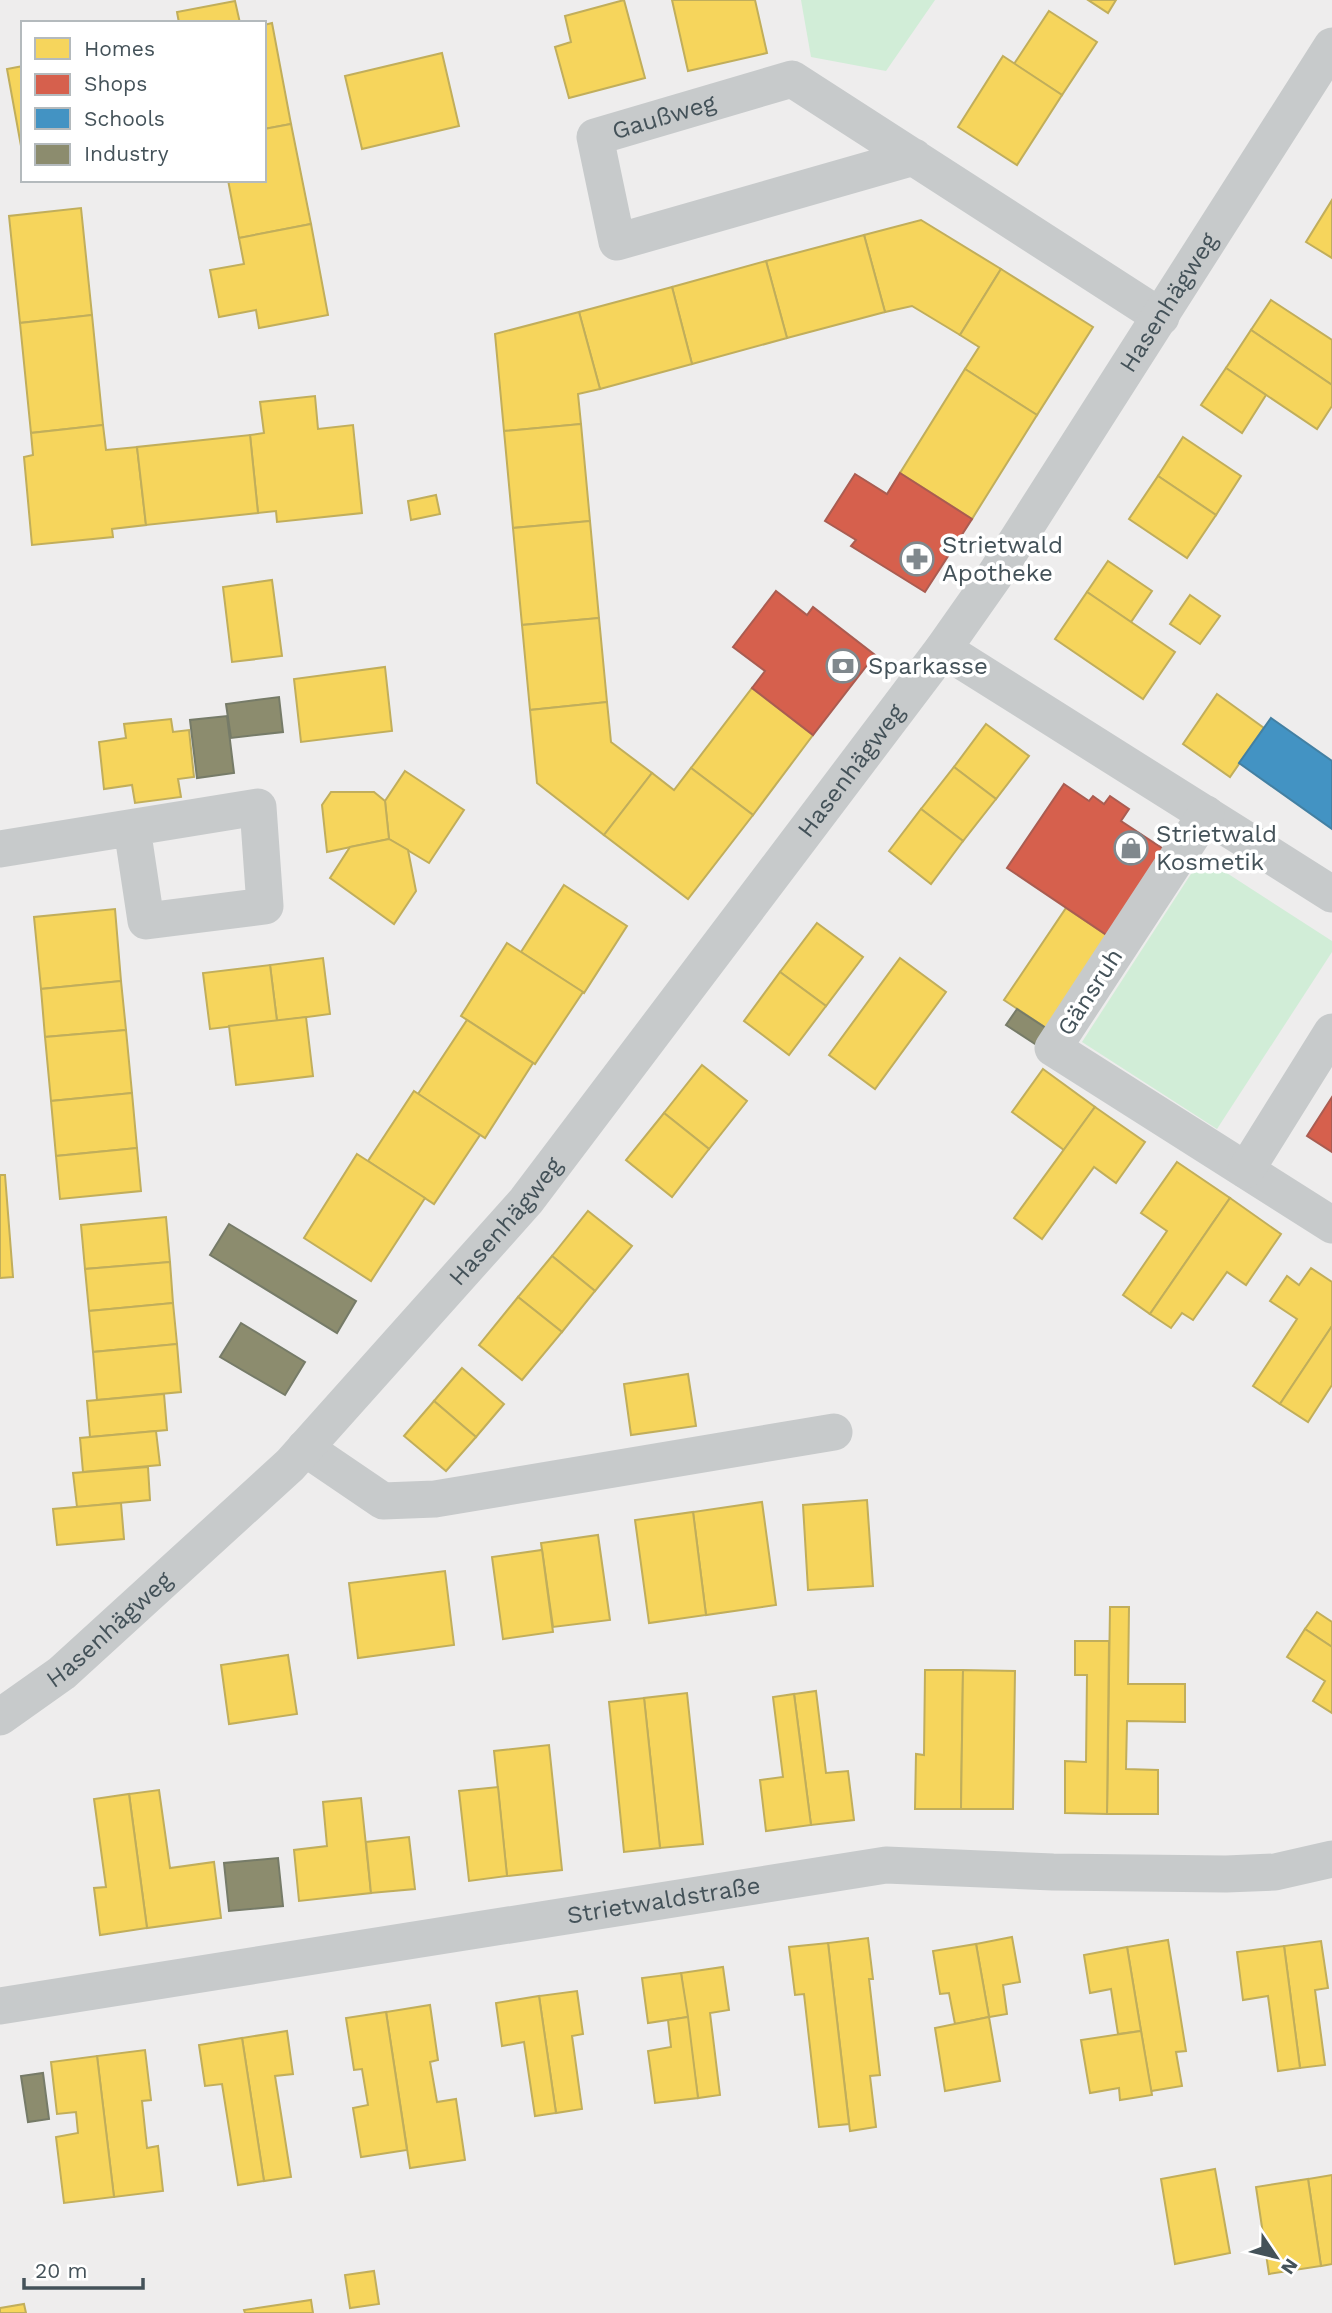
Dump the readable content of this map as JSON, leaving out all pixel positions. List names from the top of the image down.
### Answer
{
  "streets": {
    "street": [
      "Gaußweg",
      "Hasenhägweg",
      "Gänsruh",
      "Strietwaldstraße"
    ]
  },
  "crossings": [
    ["Gaußweg", "Hasenhägweg"]
  ],
  "places": {
    "pharmacy": ["Strietwald Apotheke"],
    "bank": ["Sparkasse"],
    "shop": ["Strietwald Kosmetik"]
  },
  "legend": [
    "Homes",
    "Shops",
    "Schools",
    "Industry"
  ],
  "scale_bar": "20 m",
  "north": "bottom right"
}
